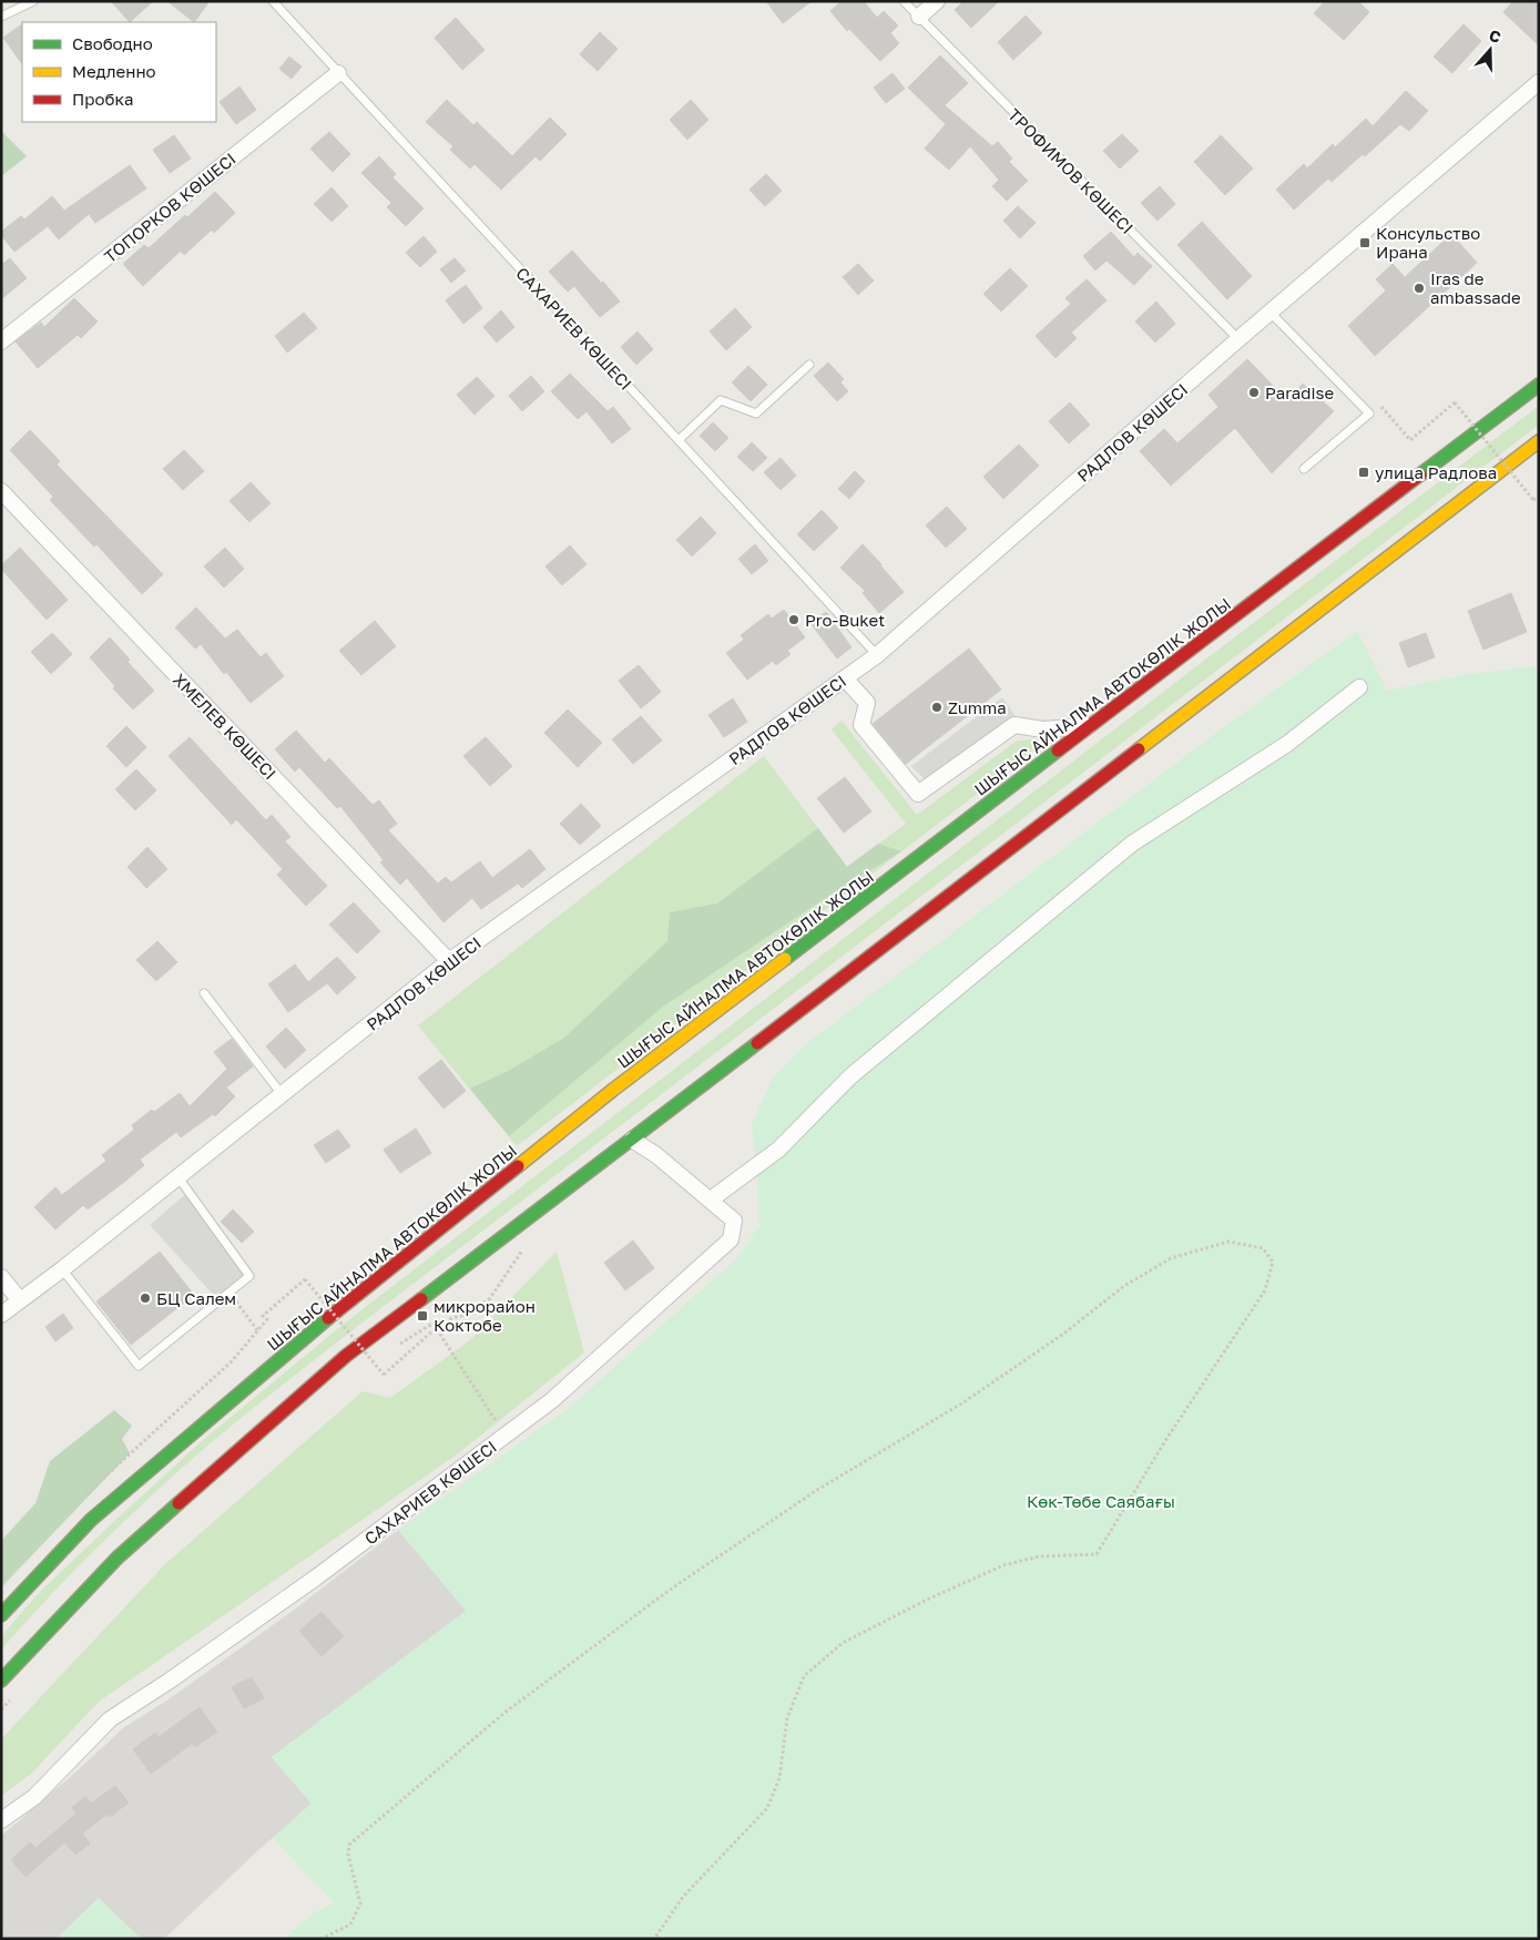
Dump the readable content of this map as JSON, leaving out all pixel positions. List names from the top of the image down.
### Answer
{
  "streets": {
    "main road": ["ШЫҒЫС АЙНАЛМА АВТОКӨЛІК ЖОЛЫ"],
    "street": [
      "ТОПОРКОВ КӨШЕСІ",
      "САХАРИЕВ КӨШЕСІ",
      "РАДЛОВ КӨШЕСІ",
      "ХМЕЛЕВ КӨШЕСІ"
    ],
    "lane": ["ТРОФИМОВ КӨШЕСІ"]
  },
  "crossings": [
    ["ТРОФИМОВ КӨШЕСІ", "РАДЛОВ КӨШЕСІ"],
    ["ТОПОРКОВ КӨШЕСІ", "САХАРИЕВ КӨШЕСІ"],
    ["САХАРИЕВ КӨШЕСІ", "РАДЛОВ КӨШЕСІ"],
    ["РАДЛОВ КӨШЕСІ", "ХМЕЛЕВ КӨШЕСІ"]
  ],
  "parks": ["Көк-Төбе Саябағы"],
  "places": {
    "transit": ["Консульство Ирана", "улица Радлова", "микрорайон Коктобе"],
    "other": [
      "Iras de ambassade",
      "Paradise",
      "Pro-Buket",
      "Zumma",
      "БЦ Салем"
    ]
  },
  "legend": ["Свободно", "Медленно", "Пробка"],
  "north": "top"
}
